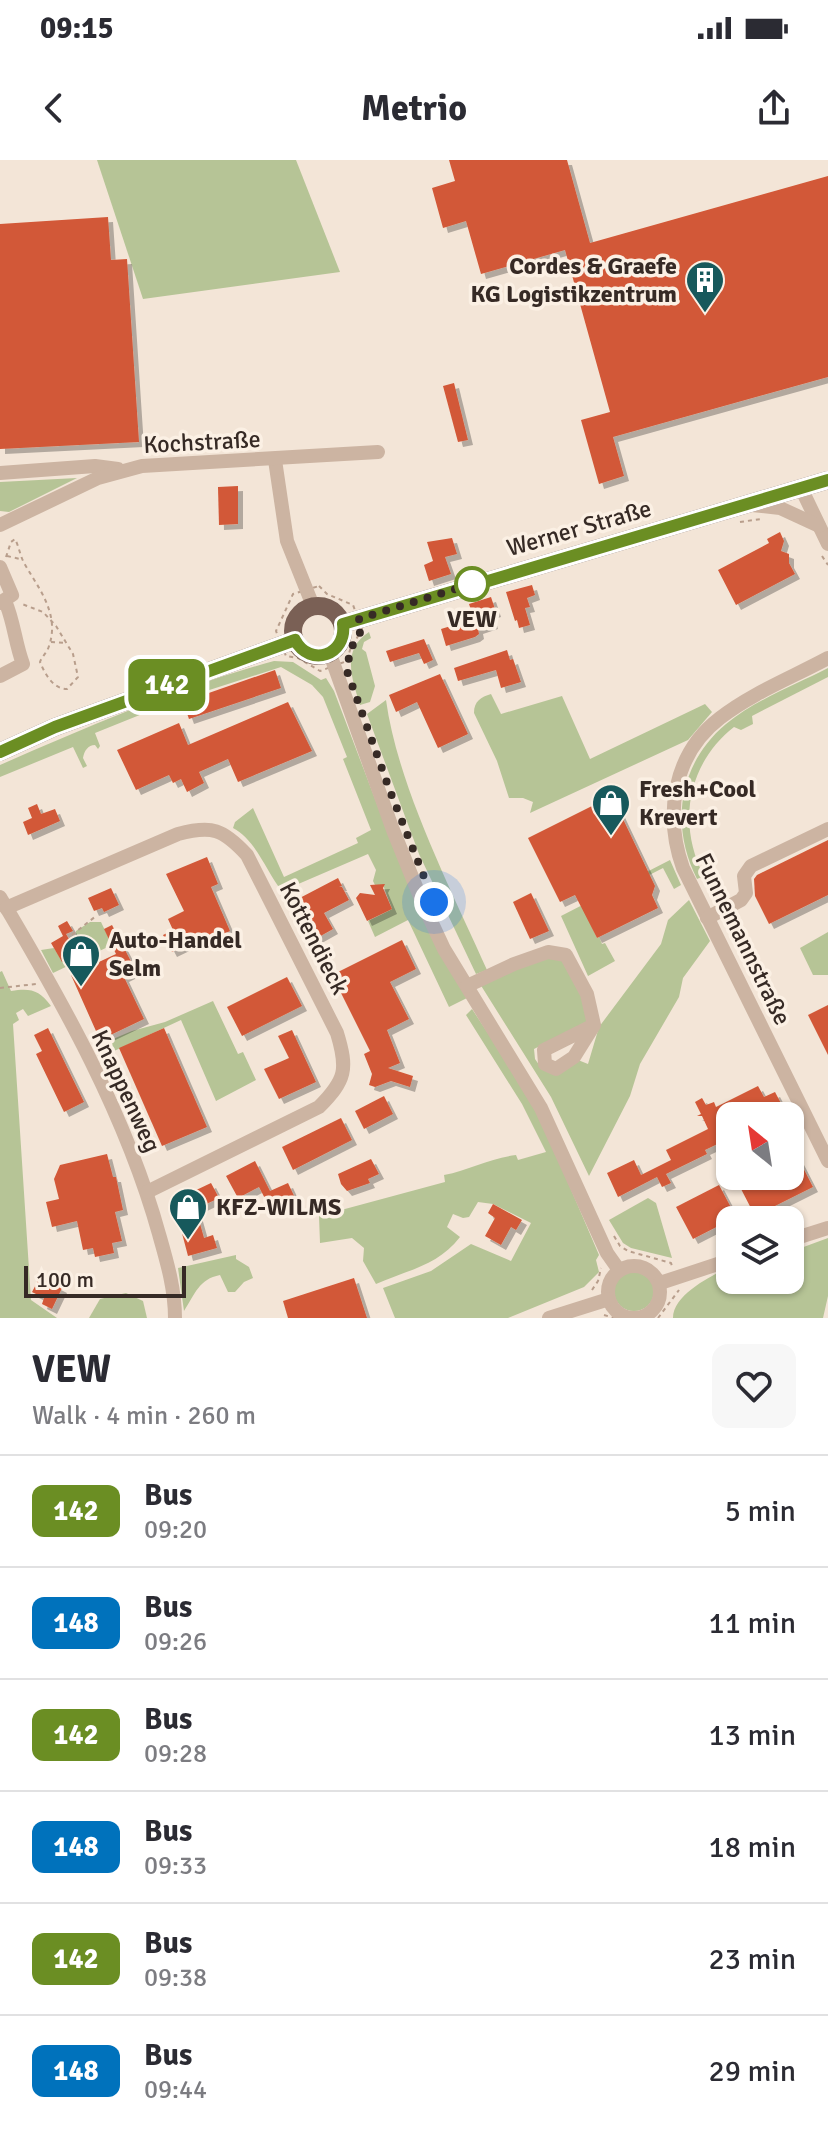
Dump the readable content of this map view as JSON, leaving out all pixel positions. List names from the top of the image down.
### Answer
{
  "streets": {
    "main road": ["Werner Straße"],
    "street": [
      "Kochstraße",
      "Kottendieck",
      "Funnemannstraße",
      "Knappenweg"
    ]
  },
  "crossings": [
    ["Kottendieck", "Knappenweg"]
  ],
  "places": {
    "building": ["Cordes & Graefe KG Logistikzentrum"],
    "other": ["VEW"],
    "shop": ["Fresh+Cool Krevert", "Auto-Handel Selm", "KFZ-WILMS"]
  },
  "lines": ["bus line 142"],
  "scale_bar": "100 m",
  "north": "top left",
  "page": {
    "status": "09:15",
    "header": "Metrio",
    "on_map": "142",
    "scale": "100 m",
    "heading": ["VEW", "Walk · 4 min · 260 m"],
    "list": [
      {
        "mark": "142",
        "name": "Bus",
        "note": "09:20",
        "value": "5 min"
      },
      {
        "mark": "148",
        "name": "Bus",
        "note": "09:26",
        "value": "11 min"
      },
      {
        "mark": "142",
        "name": "Bus",
        "note": "09:28",
        "value": "13 min"
      },
      {
        "mark": "148",
        "name": "Bus",
        "note": "09:33",
        "value": "18 min"
      },
      {
        "mark": "142",
        "name": "Bus",
        "note": "09:38",
        "value": "23 min"
      },
      {
        "mark": "148",
        "name": "Bus",
        "note": "09:44",
        "value": "29 min"
      }
    ]
  }
}
